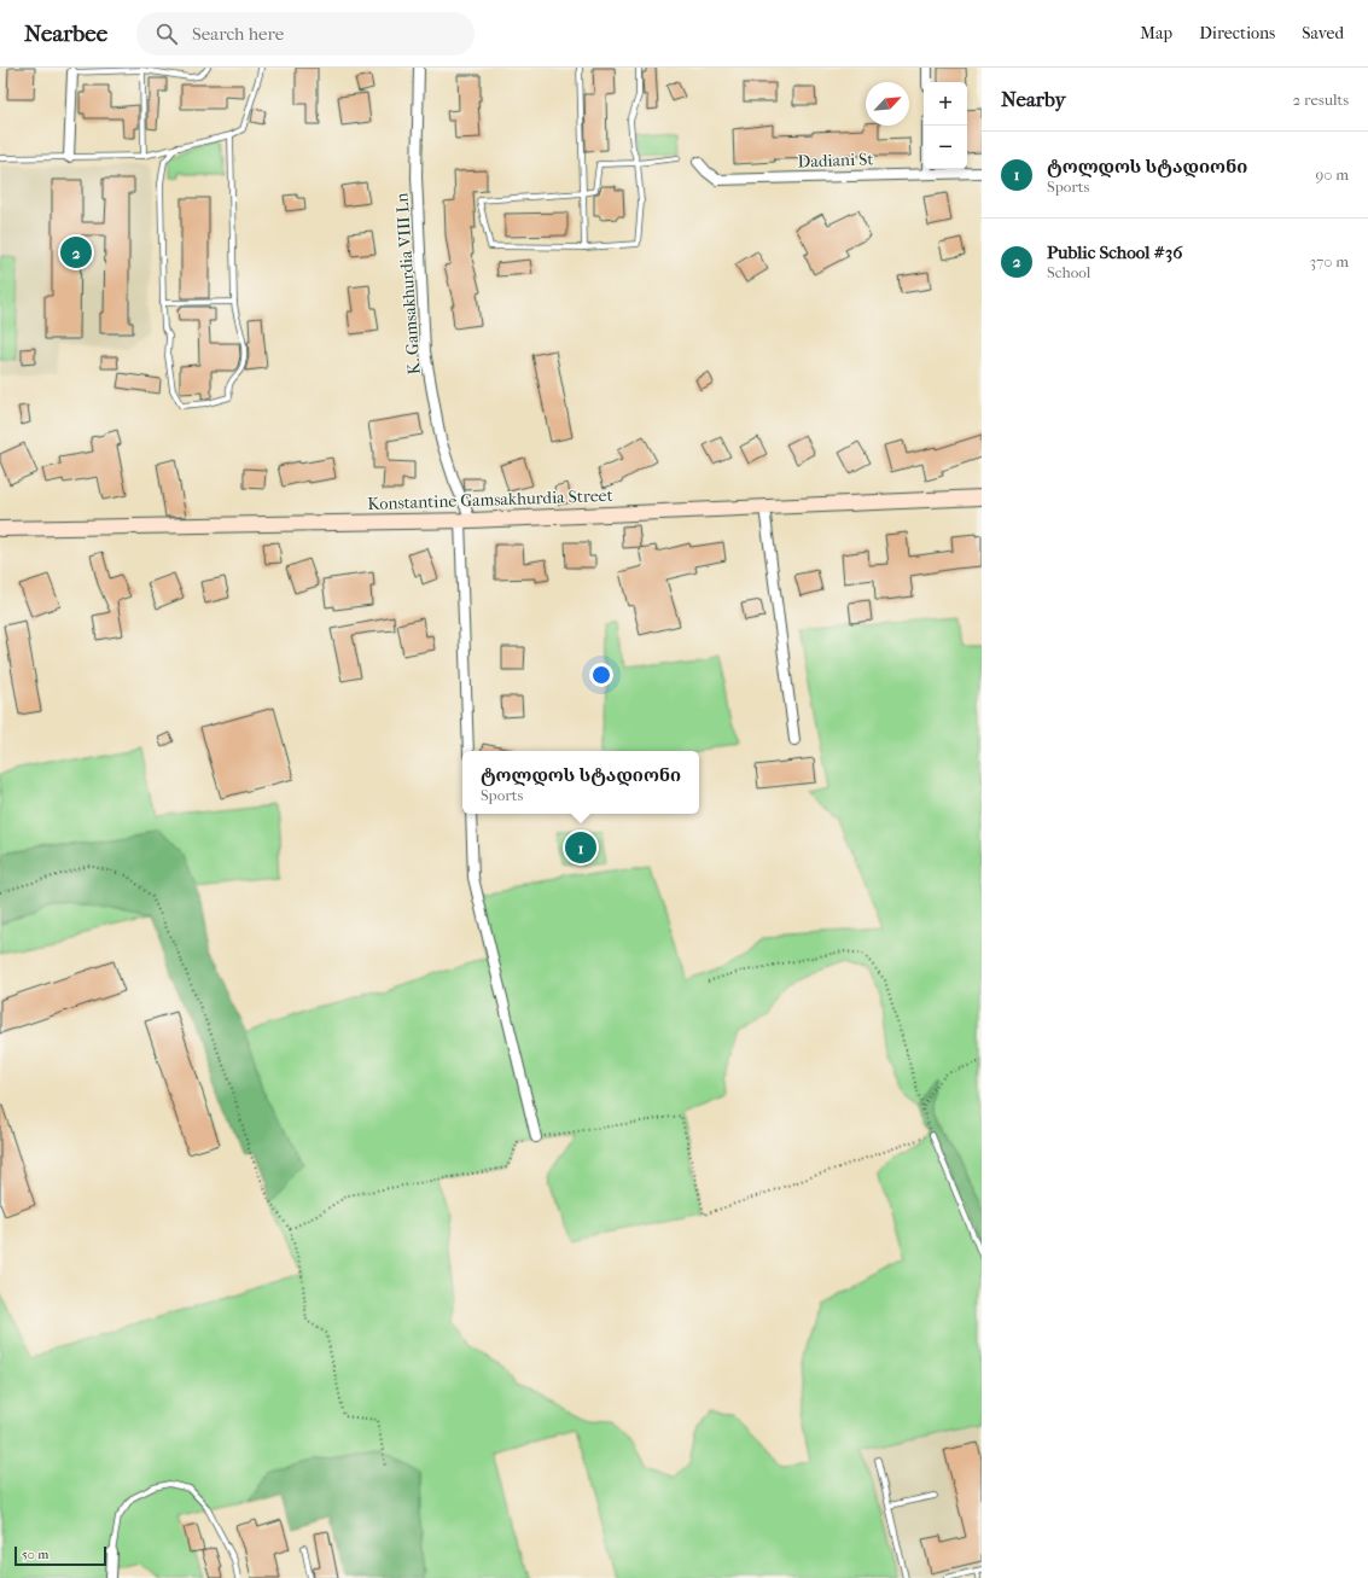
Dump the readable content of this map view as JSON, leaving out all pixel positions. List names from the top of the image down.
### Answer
{
  "streets": {
    "street": ["Dadiani St", "K. Gamsakhurdia VIII Ln", "Konstantine Gamsakhurdia Street"]
  },
  "crossings": [
    ["K. Gamsakhurdia VIII Ln", "Konstantine Gamsakhurdia Street"]
  ],
  "scale_bar": "50 m",
  "north": "top right",
  "page": {
    "header": "Nearbee",
    "search": "Search here",
    "nav": ["Map", "Directions", "Saved"],
    "heading": ["Nearby", "2 results"],
    "map_buttons": ["+", "−"],
    "list": [
      {
        "mark": "1",
        "name": "ტოლდოს სტადიონი",
        "note": "Sports",
        "value": "90 m"
      },
      {
        "mark": "2",
        "name": "Public School #36",
        "note": "School",
        "value": "370 m"
      }
    ],
    "pins": ["2", "1"],
    "popup": ["ტოლდოს სტადიონი", "Sports"],
    "scale": "50 m"
  }
}
